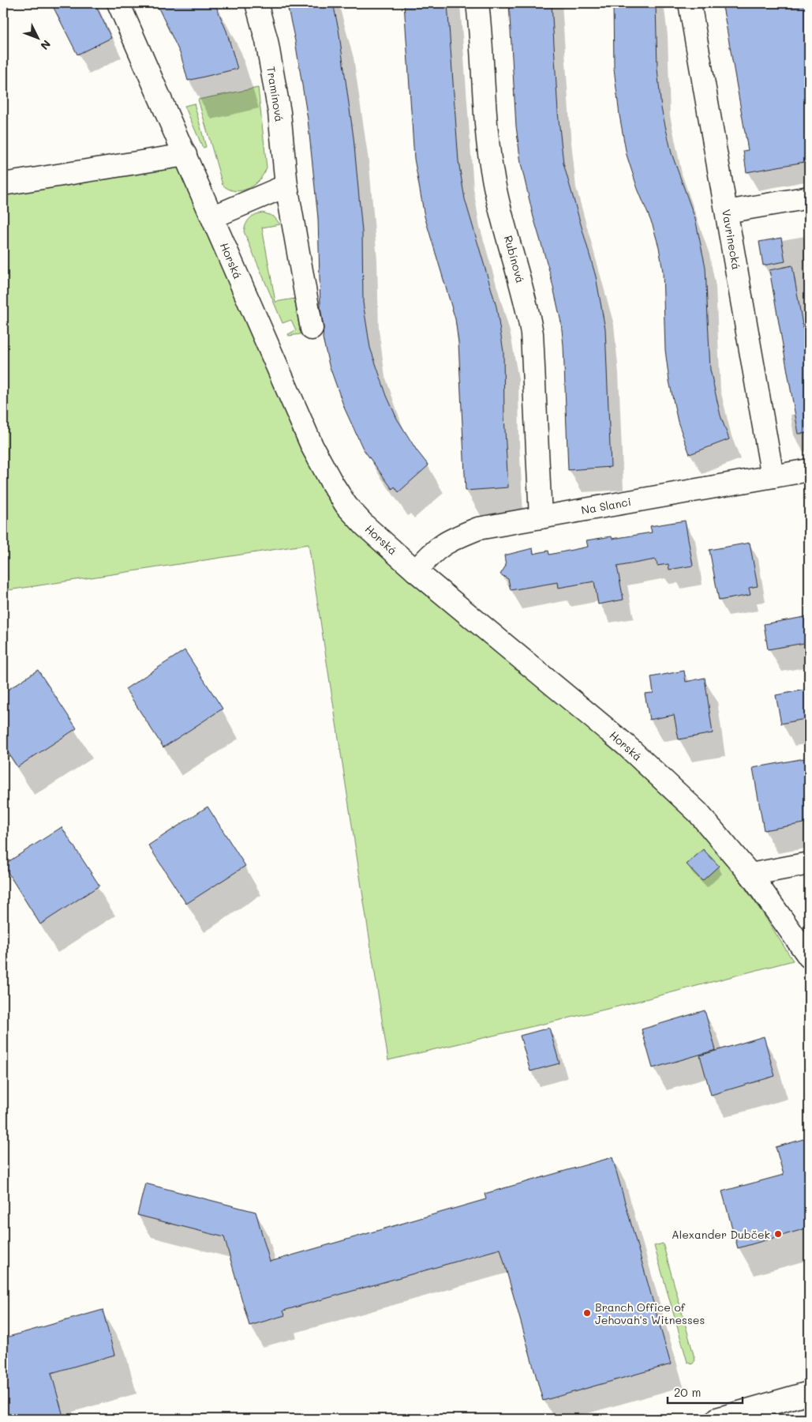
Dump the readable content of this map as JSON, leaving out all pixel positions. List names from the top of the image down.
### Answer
{
  "streets": {
    "street": [
      "Tramínová",
      "Vavrinecká",
      "Rubínová",
      "Horská",
      "Na Slanci"
    ]
  },
  "crossings": [
    ["Vavrinecká", "Na Slanci"],
    ["Rubínová", "Na Slanci"],
    ["Horská", "Na Slanci"]
  ],
  "places": ["Alexander Dubček", "Branch Office of Jehovah's Witnesses"],
  "scale_bar": "20 m",
  "north": "bottom right"
}
